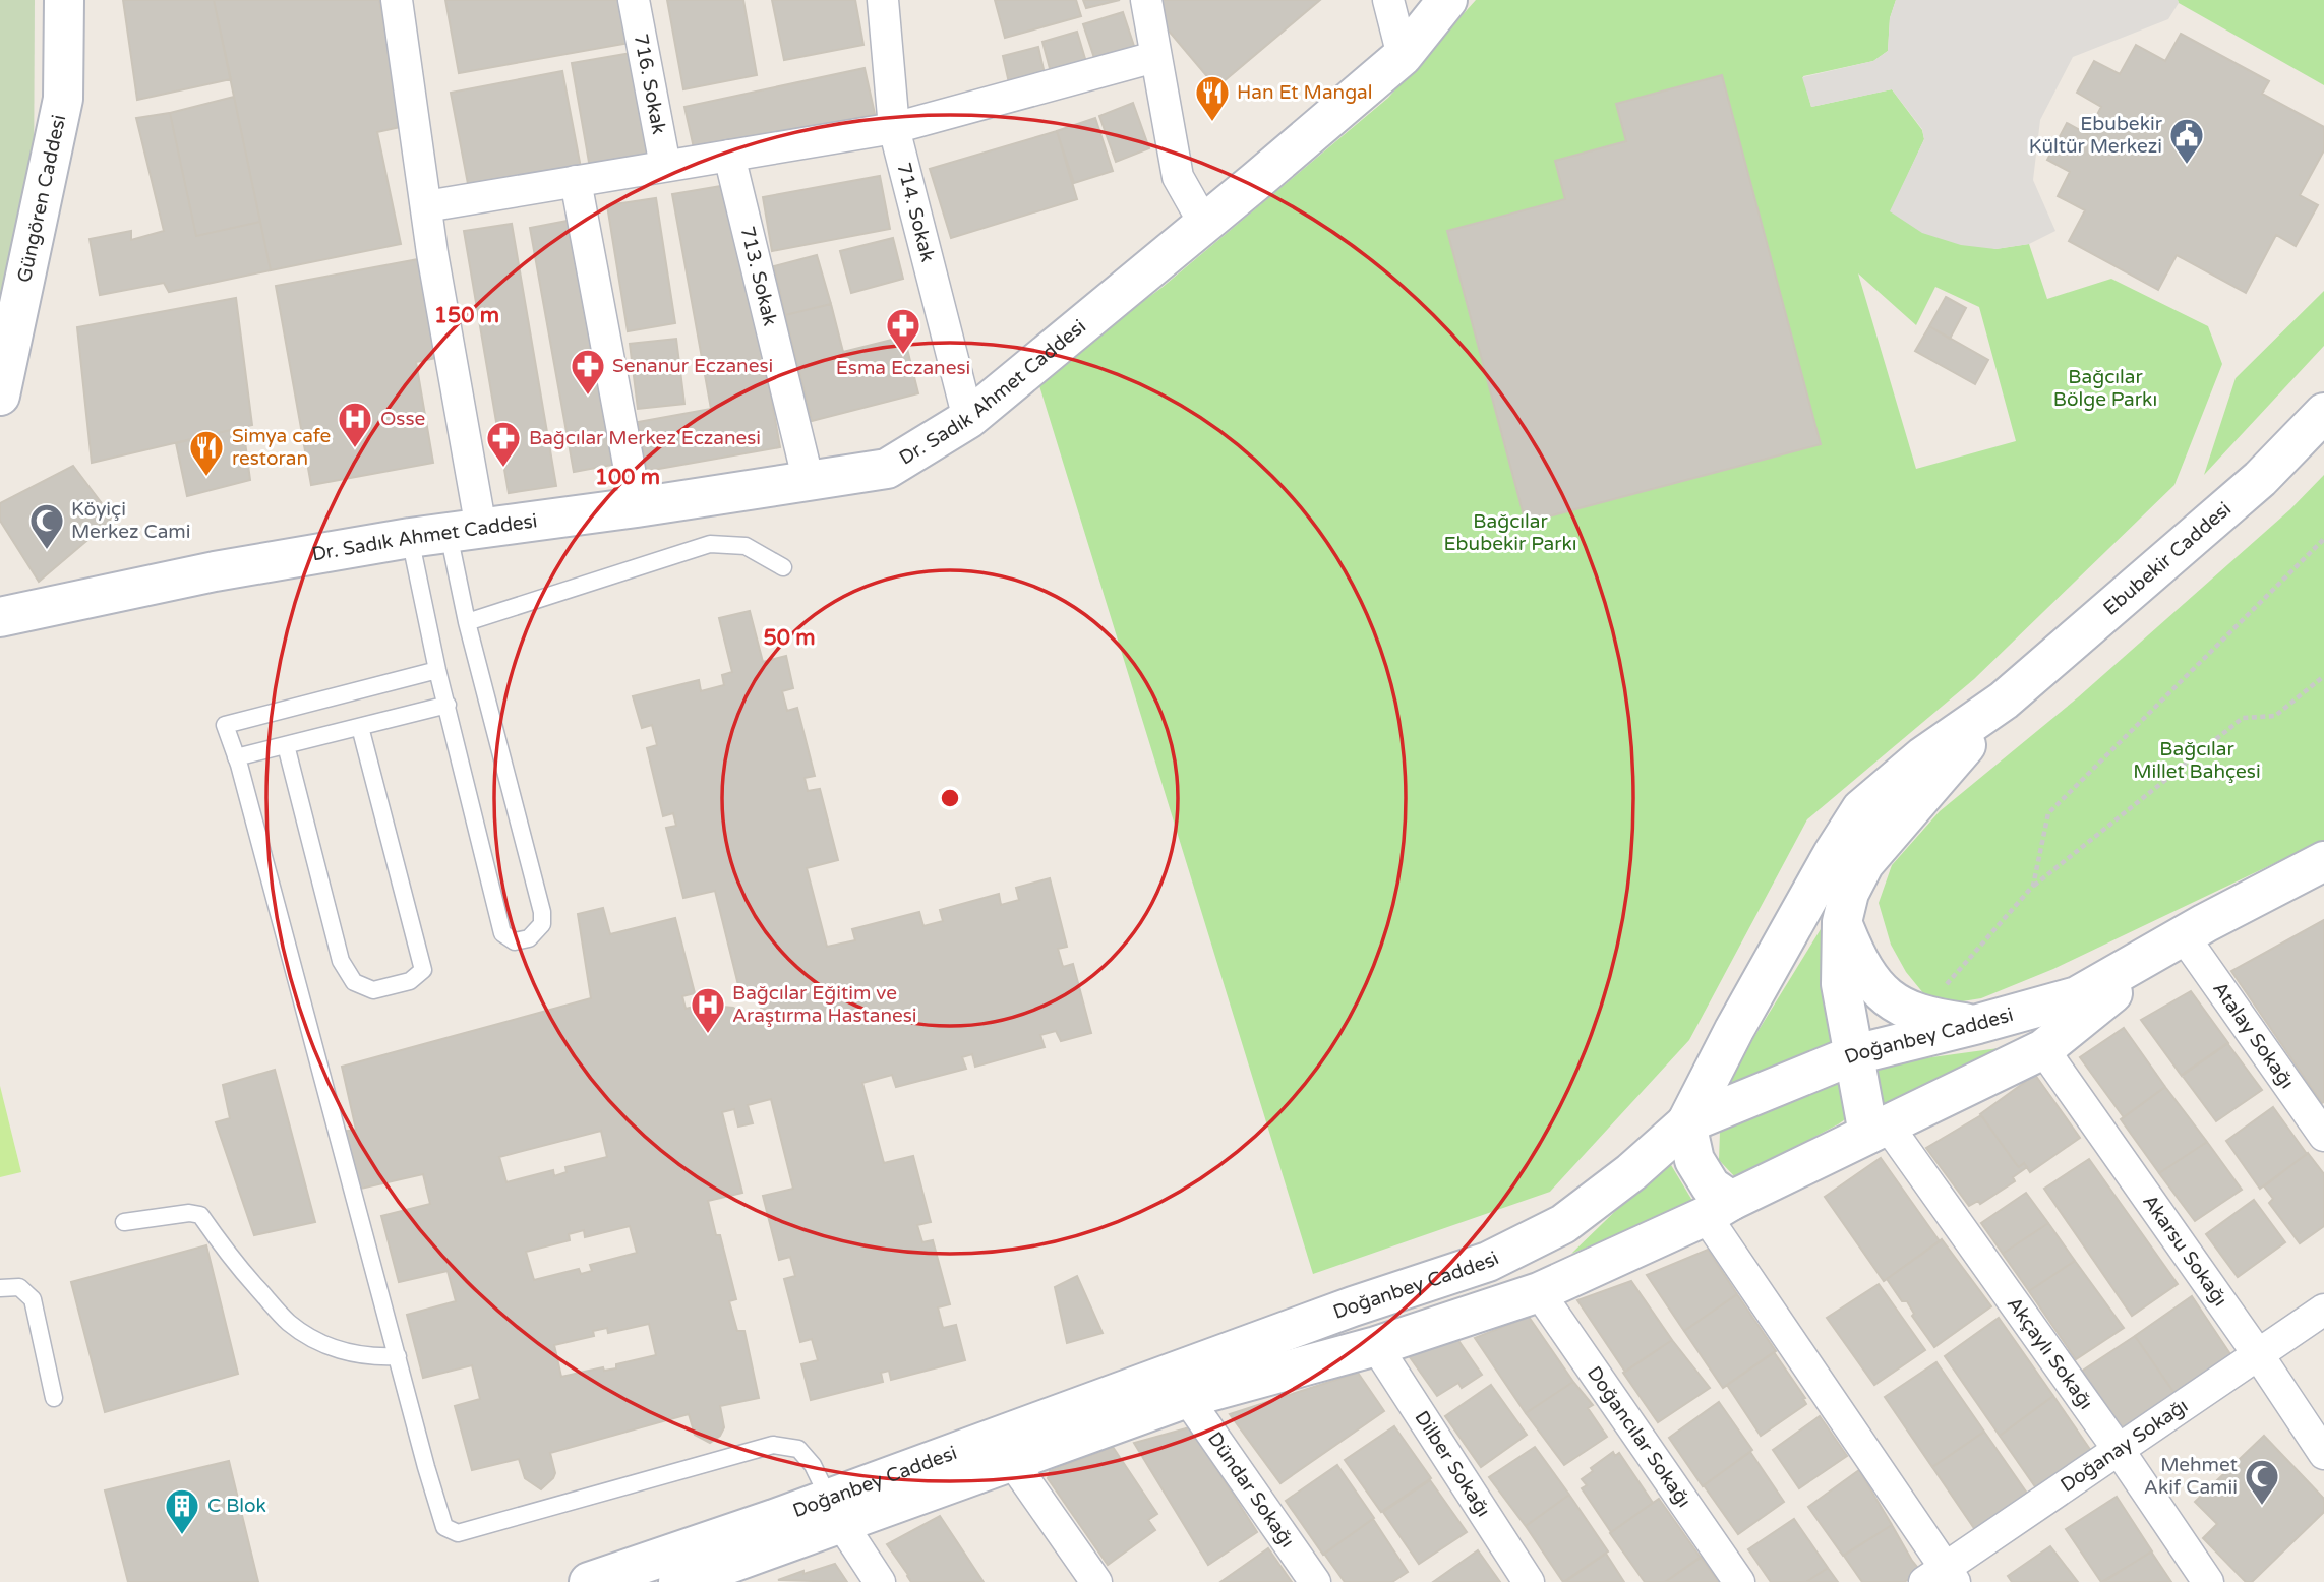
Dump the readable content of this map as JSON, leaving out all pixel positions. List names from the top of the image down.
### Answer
{
  "streets": {
    "main road": [
      "Güngören Caddesi",
      "Dr. Sadık Ahmet Caddesi",
      "Ebubekir Caddesi",
      "Doğanbey Caddesi"
    ],
    "street": [
      "716. Sokak",
      "714. Sokak",
      "713. Sokak",
      "Atalay Sokağı",
      "Akarsu Sokağı",
      "Akçaylı Sokağı",
      "Doğancılar Sokağı",
      "Doğanay Sokağı",
      "Dilber Sokağı",
      "Dündar Sokağı"
    ]
  },
  "crossings": [
    ["714. Sokak", "Dr. Sadık Ahmet Caddesi"],
    ["713. Sokak", "Dr. Sadık Ahmet Caddesi"],
    ["Atalay Sokağı", "Doğanbey Caddesi"],
    ["Doğanbey Caddesi", "Akarsu Sokağı"],
    ["Doğanbey Caddesi", "Akçaylı Sokağı"],
    ["Doğanbey Caddesi", "Doğancılar Sokağı"],
    ["Doğanbey Caddesi", "Dilber Sokağı"],
    ["Doğanbey Caddesi", "Dündar Sokağı"],
    ["Akarsu Sokağı", "Doğanay Sokağı"],
    ["Akçaylı Sokağı", "Doğanay Sokağı"]
  ],
  "parks": ["Bağcılar Bölge Parkı", "Bağcılar Ebubekir Parkı", "Bağcılar Millet Bahçesi"],
  "places": {
    "restaurant": ["Han Et Mangal", "Simya cafe restoran"],
    "public building": ["Ebubekir Kültür Merkezi"],
    "pharmacy": ["Esma Eczanesi", "Senanur Eczanesi", "Bağcılar Merkez Eczanesi"],
    "hospital": ["Osse", "Bağcılar Eğitim ve Araştırma Hastanesi"],
    "mosque": ["Köyiçi Merkez Cami", "Mehmet Akif Camii"],
    "building": ["C Blok"]
  },
  "rings": ["150 m", "100 m", "50 m"]
}
